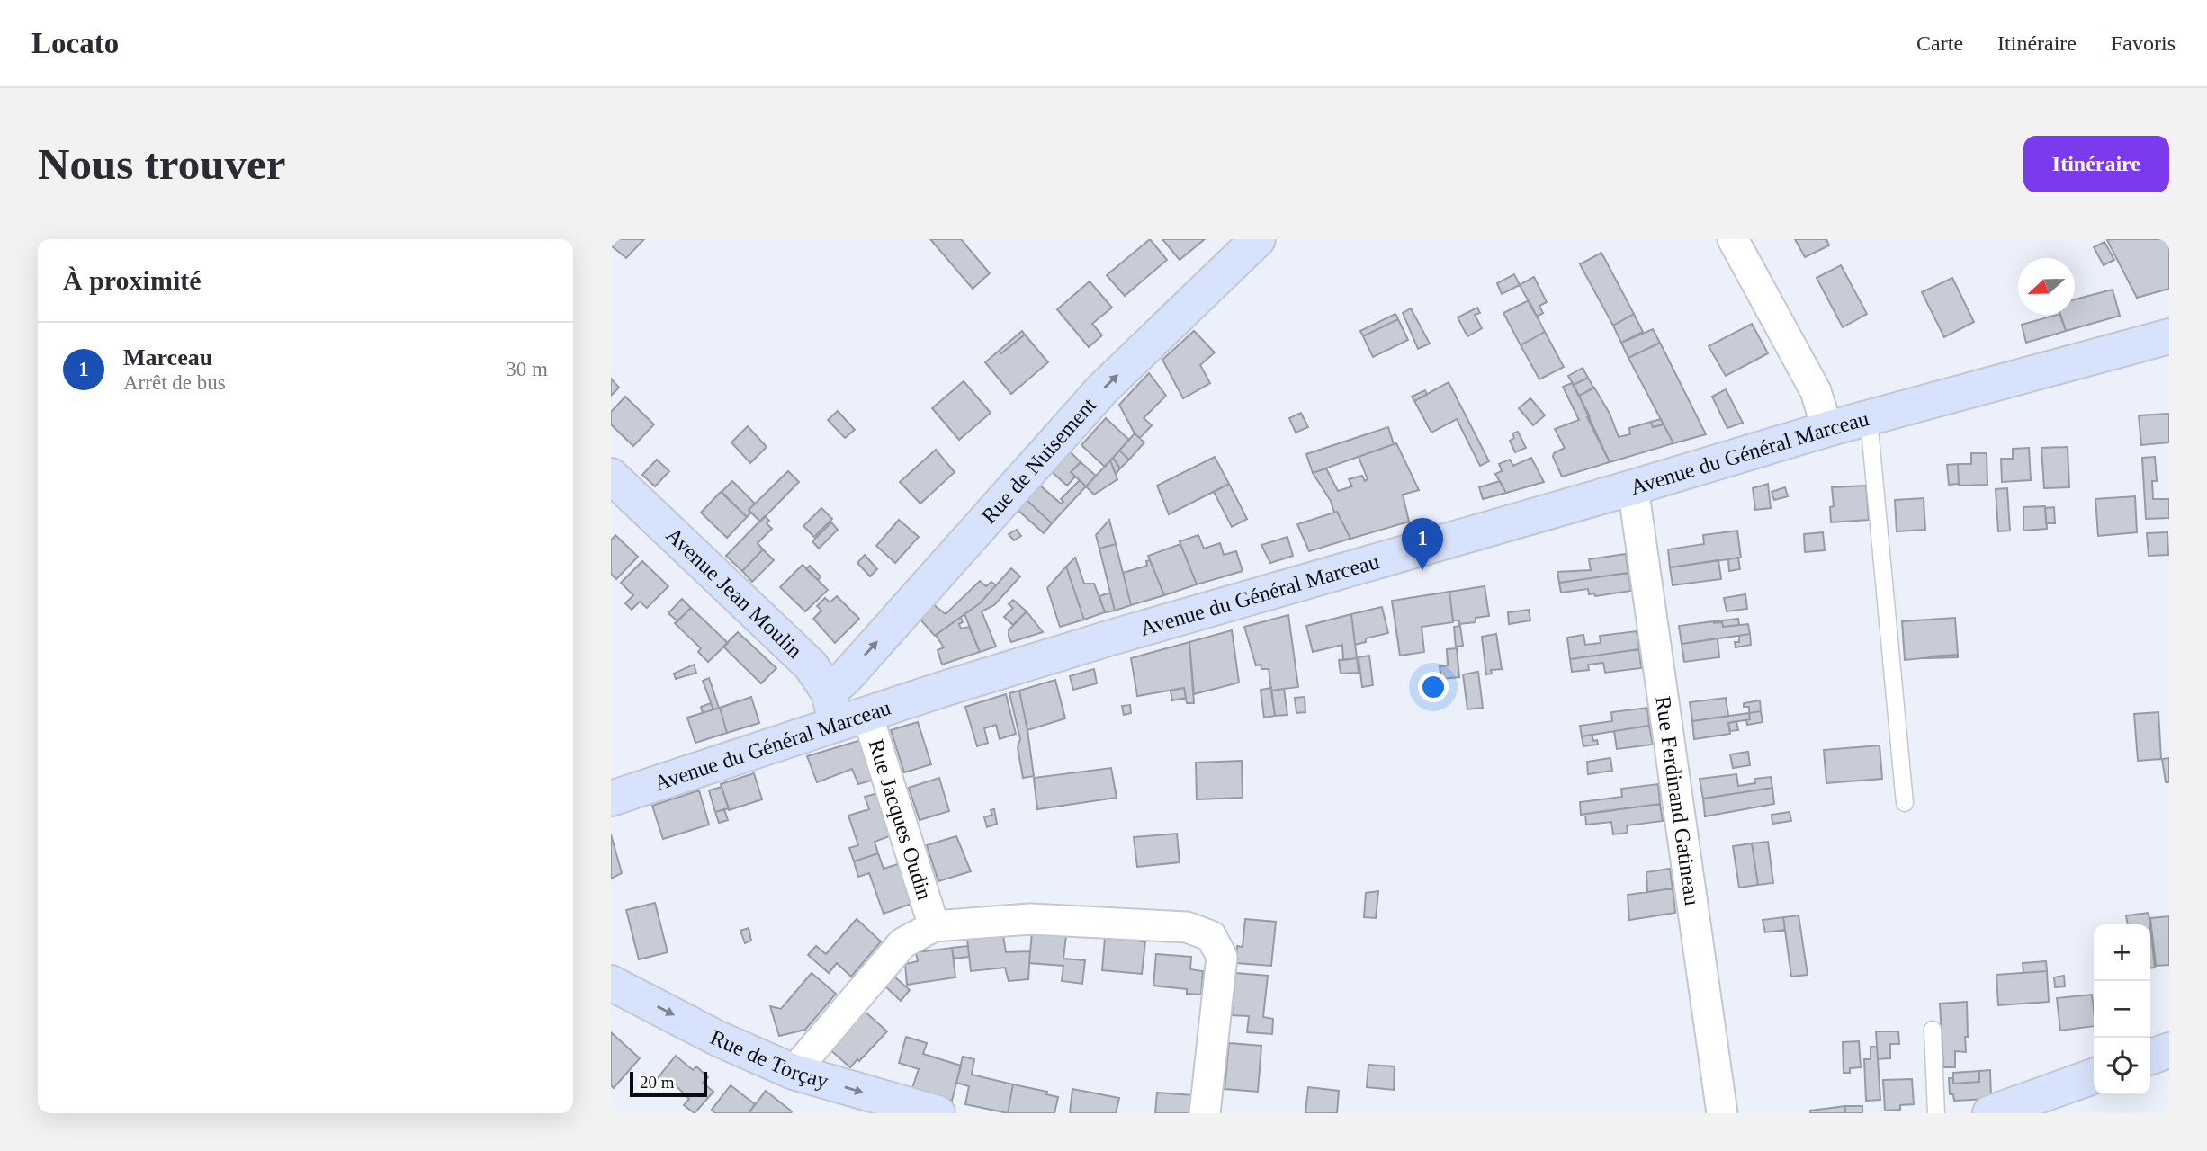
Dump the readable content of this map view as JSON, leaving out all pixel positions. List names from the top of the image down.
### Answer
{
  "streets": {
    "main road": [
      "Avenue du Général Marceau",
      "Rue de Nuisement",
      "Avenue Jean Moulin",
      "Rue de Torçay"
    ],
    "street": ["Rue Ferdinand Gatineau", "Rue Jacques Oudin"]
  },
  "crossings": [
    ["Avenue du Général Marceau", "Rue de Nuisement"],
    ["Avenue du Général Marceau", "Avenue Jean Moulin"],
    ["Avenue du Général Marceau", "Rue Ferdinand Gatineau"],
    ["Avenue du Général Marceau", "Rue Jacques Oudin"],
    ["Rue de Nuisement", "Avenue Jean Moulin"],
    ["Rue de Nuisement", "Rue Jacques Oudin"],
    ["Avenue Jean Moulin", "Rue Jacques Oudin"]
  ],
  "one_way": ["Rue de Nuisement", "Rue de Torçay"],
  "scale_bar": "20 m",
  "north": "left",
  "page": {
    "header": "Locato",
    "nav": ["Carte", "Itinéraire", "Favoris"],
    "buttons": "Itinéraire",
    "title": "Nous trouver",
    "heading": "À proximité",
    "list": [
      {
        "mark": "1",
        "name": "Marceau",
        "note": "Arrêt de bus",
        "value": "30 m"
      }
    ],
    "pins": "1",
    "map_buttons": ["+", "−"],
    "scale": "20 m"
  }
}
